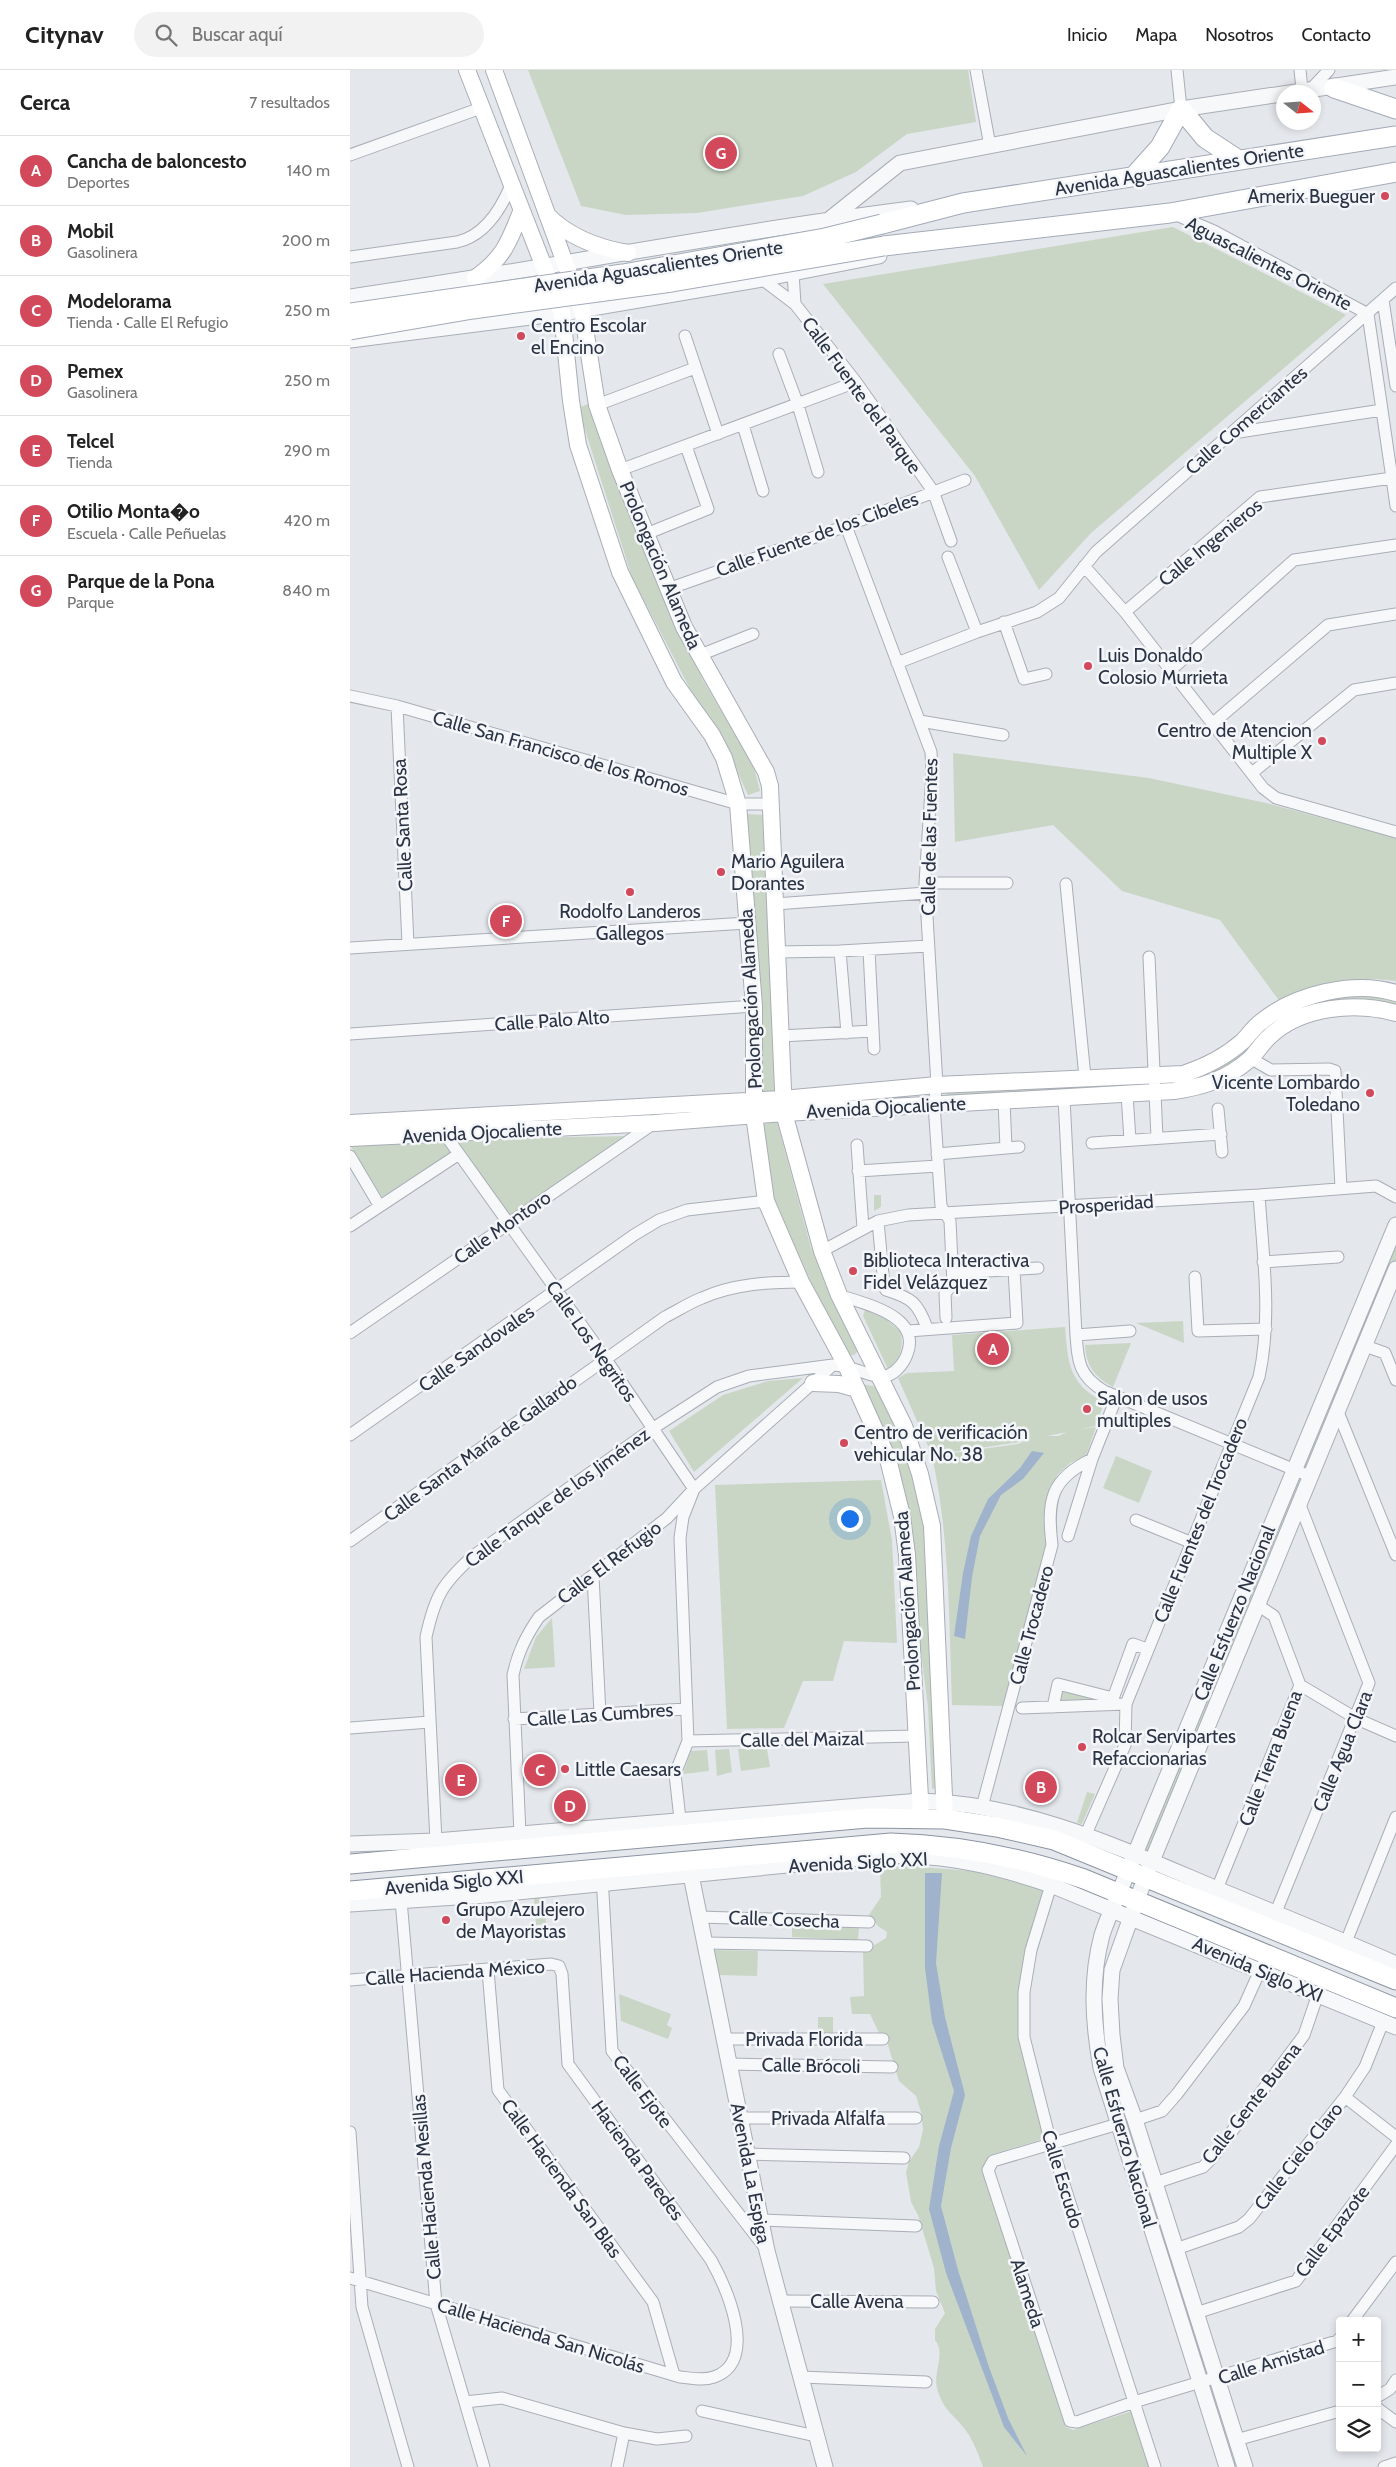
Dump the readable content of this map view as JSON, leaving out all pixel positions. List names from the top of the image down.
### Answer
{
  "streets": {
    "main road": [
      "Avenida Aguascalientes Oriente",
      "Prolongación Alameda",
      "Avenida Ojocaliente",
      "Avenida Siglo XXI"
    ],
    "street": [
      "Aguascalientes Oriente",
      "Calle Fuente del Parque",
      "Calle Comerciantes",
      "Calle Fuente de los Cibeles",
      "Calle Ingenieros",
      "Calle San Francisco de los Romos",
      "Calle Santa Rosa",
      "Calle de las Fuentes",
      "Calle Palo Alto",
      "Prosperidad",
      "Calle Montoro",
      "Calle Los Negritos",
      "Calle Sandovales",
      "Calle Santa María de Gallardo",
      "Calle Tanque de los Jiménez",
      "Calle Fuentes del Trocadero",
      "Calle El Refugio",
      "Calle Esfuerzo Nacional",
      "Calle Trocadero",
      "Calle Las Cumbres",
      "Calle del Maizal",
      "Calle Agua Clara",
      "Calle Tierra Buena",
      "Calle Cosecha",
      "Calle Hacienda México",
      "Privada Florida",
      "Calle Brócoli",
      "Calle Ejote",
      "Calle Gente Buena",
      "Privada Alfalfa",
      "Calle Cielo Claro",
      "Hacienda Paredes",
      "Avenida La Espiga",
      "Calle Hacienda San Blas",
      "Calle Escudo",
      "Calle Hacienda Mesillas",
      "Calle Epazote",
      "Alameda",
      "Calle Avena",
      "Calle Hacienda San Nicolás",
      "Calle Amistad"
    ]
  },
  "crossings": [
    ["Avenida Aguascalientes Oriente", "Aguascalientes Oriente"],
    ["Avenida Aguascalientes Oriente", "Calle Fuente del Parque"],
    ["Avenida Aguascalientes Oriente", "Prolongación Alameda"],
    ["Aguascalientes Oriente", "Calle Comerciantes"],
    ["Calle Fuente del Parque", "Calle Fuente de los Cibeles"],
    ["Calle Comerciantes", "Calle de las Fuentes"],
    ["Calle Fuente de los Cibeles", "Prolongación Alameda"],
    ["Calle Fuente de los Cibeles", "Calle de las Fuentes"],
    ["Prolongación Alameda", "Calle San Francisco de los Romos"],
    ["Prolongación Alameda", "Calle Palo Alto"],
    ["Prolongación Alameda", "Avenida Ojocaliente"],
    ["Prolongación Alameda", "Prosperidad"],
    ["Prolongación Alameda", "Calle Sandovales"],
    ["Prolongación Alameda", "Calle Santa María de Gallardo"],
    ["Prolongación Alameda", "Calle Tanque de los Jiménez"],
    ["Prolongación Alameda", "Calle El Refugio"],
    ["Prolongación Alameda", "Calle del Maizal"],
    ["Prolongación Alameda", "Avenida Siglo XXI"],
    ["Calle San Francisco de los Romos", "Calle Santa Rosa"],
    ["Calle de las Fuentes", "Avenida Ojocaliente"],
    ["Calle de las Fuentes", "Prosperidad"],
    ["Avenida Ojocaliente", "Calle Montoro"],
    ["Avenida Ojocaliente", "Calle Los Negritos"],
    ["Prosperidad", "Calle Fuentes del Trocadero"],
    ["Calle Montoro", "Calle Los Negritos"],
    ["Calle Los Negritos", "Calle Sandovales"],
    ["Calle Los Negritos", "Calle Santa María de Gallardo"],
    ["Calle Los Negritos", "Calle Tanque de los Jiménez"],
    ["Calle Los Negritos", "Calle El Refugio"],
    ["Calle Tanque de los Jiménez", "Calle El Refugio"],
    ["Calle Tanque de los Jiménez", "Avenida Siglo XXI"],
    ["Calle Fuentes del Trocadero", "Avenida Siglo XXI"],
    ["Calle El Refugio", "Calle Las Cumbres"],
    ["Calle El Refugio", "Avenida Siglo XXI"],
    ["Calle Esfuerzo Nacional", "Calle Agua Clara"],
    ["Calle Esfuerzo Nacional", "Calle Tierra Buena"],
    ["Calle Esfuerzo Nacional", "Avenida Siglo XXI"],
    ["Calle Esfuerzo Nacional", "Calle Gente Buena"],
    ["Calle Esfuerzo Nacional", "Calle Cielo Claro"],
    ["Calle Esfuerzo Nacional", "Calle Epazote"],
    ["Calle Esfuerzo Nacional", "Alameda"],
    ["Calle Esfuerzo Nacional", "Calle Amistad"],
    ["Calle Trocadero", "Avenida Siglo XXI"],
    ["Calle Agua Clara", "Avenida Siglo XXI"],
    ["Calle Tierra Buena", "Avenida Siglo XXI"],
    ["Avenida Siglo XXI", "Calle Ejote"],
    ["Avenida Siglo XXI", "Calle Gente Buena"],
    ["Avenida Siglo XXI", "Calle Cielo Claro"],
    ["Avenida Siglo XXI", "Avenida La Espiga"],
    ["Avenida Siglo XXI", "Calle Escudo"],
    ["Avenida Siglo XXI", "Calle Hacienda Mesillas"],
    ["Calle Cosecha", "Avenida La Espiga"],
    ["Calle Hacienda México", "Hacienda Paredes"],
    ["Calle Hacienda México", "Calle Hacienda San Blas"],
    ["Calle Hacienda México", "Calle Hacienda Mesillas"],
    ["Privada Florida", "Avenida La Espiga"],
    ["Calle Brócoli", "Avenida La Espiga"],
    ["Calle Ejote", "Avenida La Espiga"],
    ["Privada Alfalfa", "Avenida La Espiga"],
    ["Hacienda Paredes", "Calle Hacienda San Nicolás"],
    ["Avenida La Espiga", "Calle Avena"],
    ["Calle Hacienda San Blas", "Calle Hacienda San Nicolás"],
    ["Calle Escudo", "Alameda"],
    ["Calle Hacienda Mesillas", "Calle Hacienda San Nicolás"],
    ["Alameda", "Calle Amistad"]
  ],
  "places": [
    "Amerix Bueguer",
    "Centro Escolar el Encino",
    "Luis Donaldo Colosio Murrieta",
    "Centro de Atencion Multiple X",
    "Mario Aguilera Dorantes",
    "Rodolfo Landeros Gallegos",
    "Vicente Lombardo Toledano",
    "Biblioteca Interactiva Fidel Velázquez",
    "Salon de usos multiples",
    "Centro de verificación vehicular No. 38",
    "Rolcar Servipartes Refaccionarias",
    "Little Caesars",
    "Grupo Azulejero de Mayoristas"
  ],
  "north": "right",
  "page": {
    "header": "Citynav",
    "search": "Buscar aquí",
    "nav": [
      "Inicio",
      "Mapa",
      "Nosotros",
      "Contacto"
    ],
    "heading": ["Cerca", "7 resultados"],
    "list": [
      {
        "mark": "A",
        "name": "Cancha de baloncesto",
        "note": "Deportes",
        "value": "140 m"
      },
      {
        "mark": "B",
        "name": "Mobil",
        "note": "Gasolinera",
        "value": "200 m"
      },
      {
        "mark": "C",
        "name": "Modelorama",
        "note": "Tienda · Calle El Refugio",
        "value": "250 m"
      },
      {
        "mark": "D",
        "name": "Pemex",
        "note": "Gasolinera",
        "value": "250 m"
      },
      {
        "mark": "E",
        "name": "Telcel",
        "note": "Tienda",
        "value": "290 m"
      },
      {
        "mark": "F",
        "name": "Otilio Monta�o",
        "note": "Escuela · Calle Peñuelas",
        "value": "420 m"
      },
      {
        "mark": "G",
        "name": "Parque de la Pona",
        "note": "Parque",
        "value": "840 m"
      }
    ],
    "pins": [
      "G",
      "F",
      "A",
      "C",
      "E",
      "B",
      "D"
    ],
    "map_buttons": ["+", "−"]
  }
}
